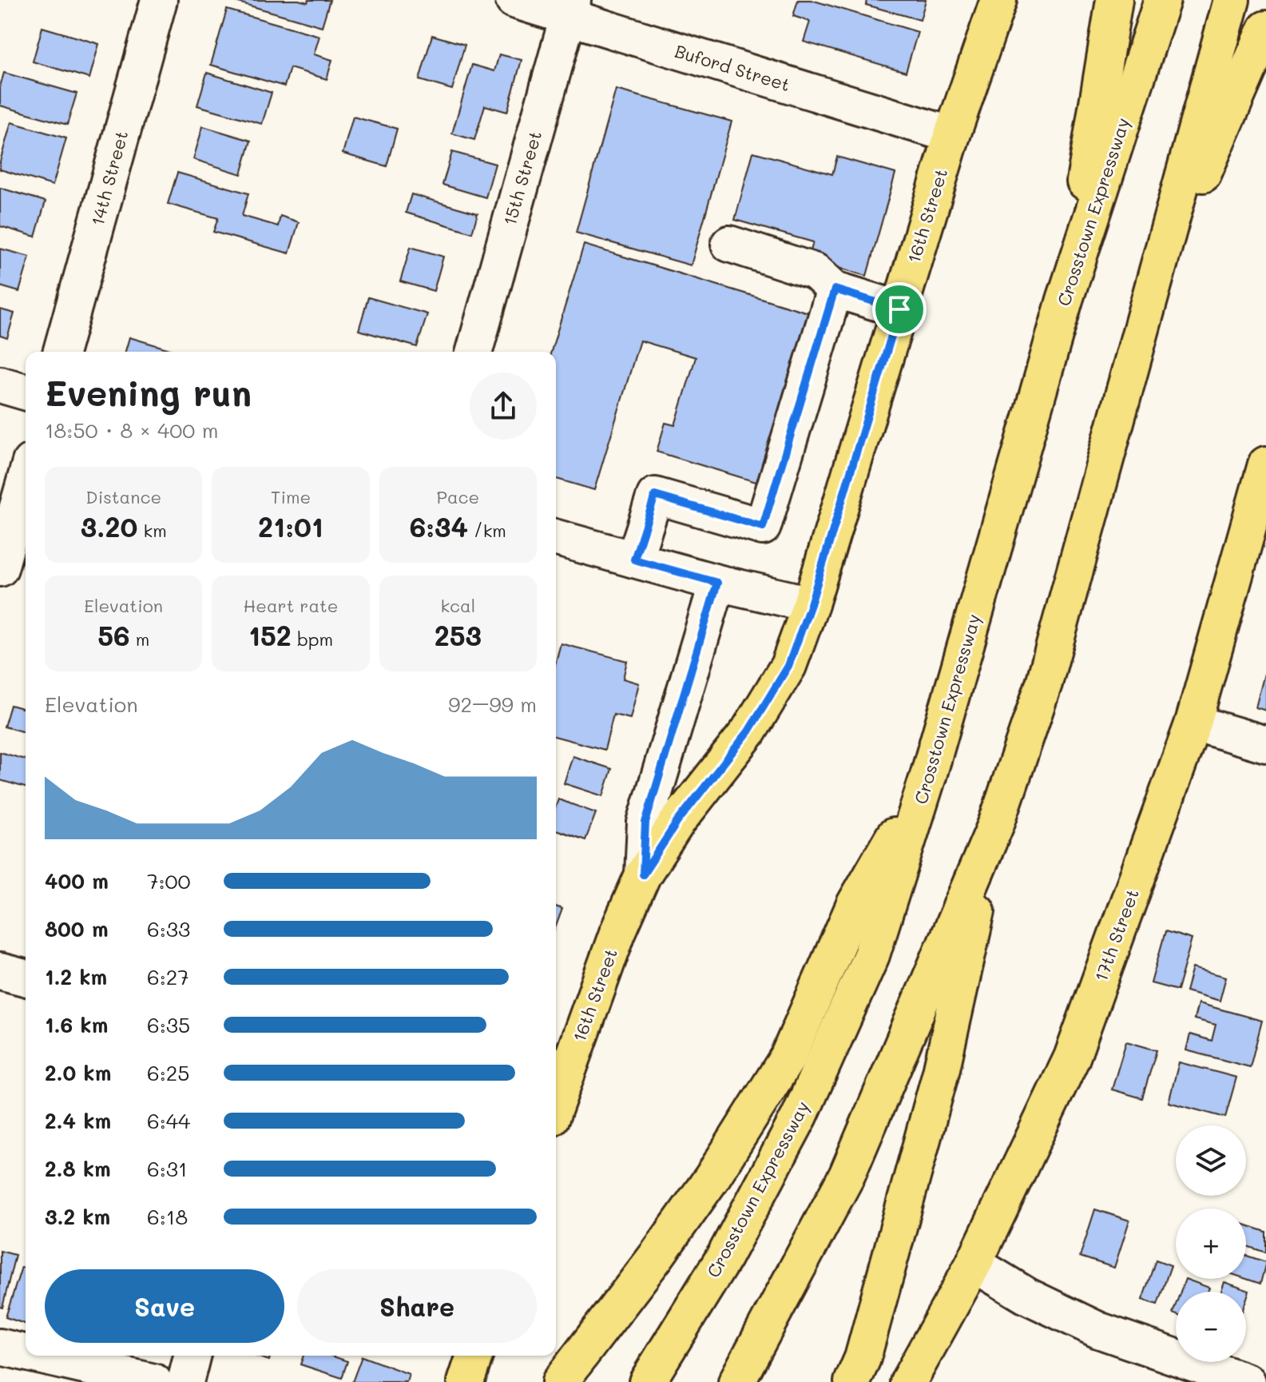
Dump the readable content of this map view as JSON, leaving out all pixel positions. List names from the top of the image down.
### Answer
{
  "streets": {
    "main road": ["Crosstown Expressway", "16th Street", "17th Street"],
    "street": ["Buford Street", "14th Street", "15th Street"]
  },
  "crossings": [
    ["Buford Street", "15th Street"],
    ["Buford Street", "16th Street"]
  ],
  "page": {
    "heading": ["Evening run", "18:50 · 8 × 400 m"],
    "stats": [
      ["Distance", "3.20 km"],
      ["Time", "21:01"],
      ["Pace", "6:34 /km"],
      ["Elevation", "56 m"],
      ["Heart rate", "152 bpm"],
      ["kcal", "253"]
    ],
    "chart": ["Elevation", "92–99 m"],
    "list": [
      {
        "name": "400 m",
        "note": "7:00"
      },
      {
        "name": "800 m",
        "note": "6:33"
      },
      {
        "name": "1.2 km",
        "note": "6:27"
      },
      {
        "name": "1.6 km",
        "note": "6:35"
      },
      {
        "name": "2.0 km",
        "note": "6:25"
      },
      {
        "name": "2.4 km",
        "note": "6:44"
      },
      {
        "name": "2.8 km",
        "note": "6:31"
      },
      {
        "name": "3.2 km",
        "note": "6:18"
      }
    ],
    "map_buttons": ["+", "−"],
    "buttons": ["Save", "Share"]
  }
}
